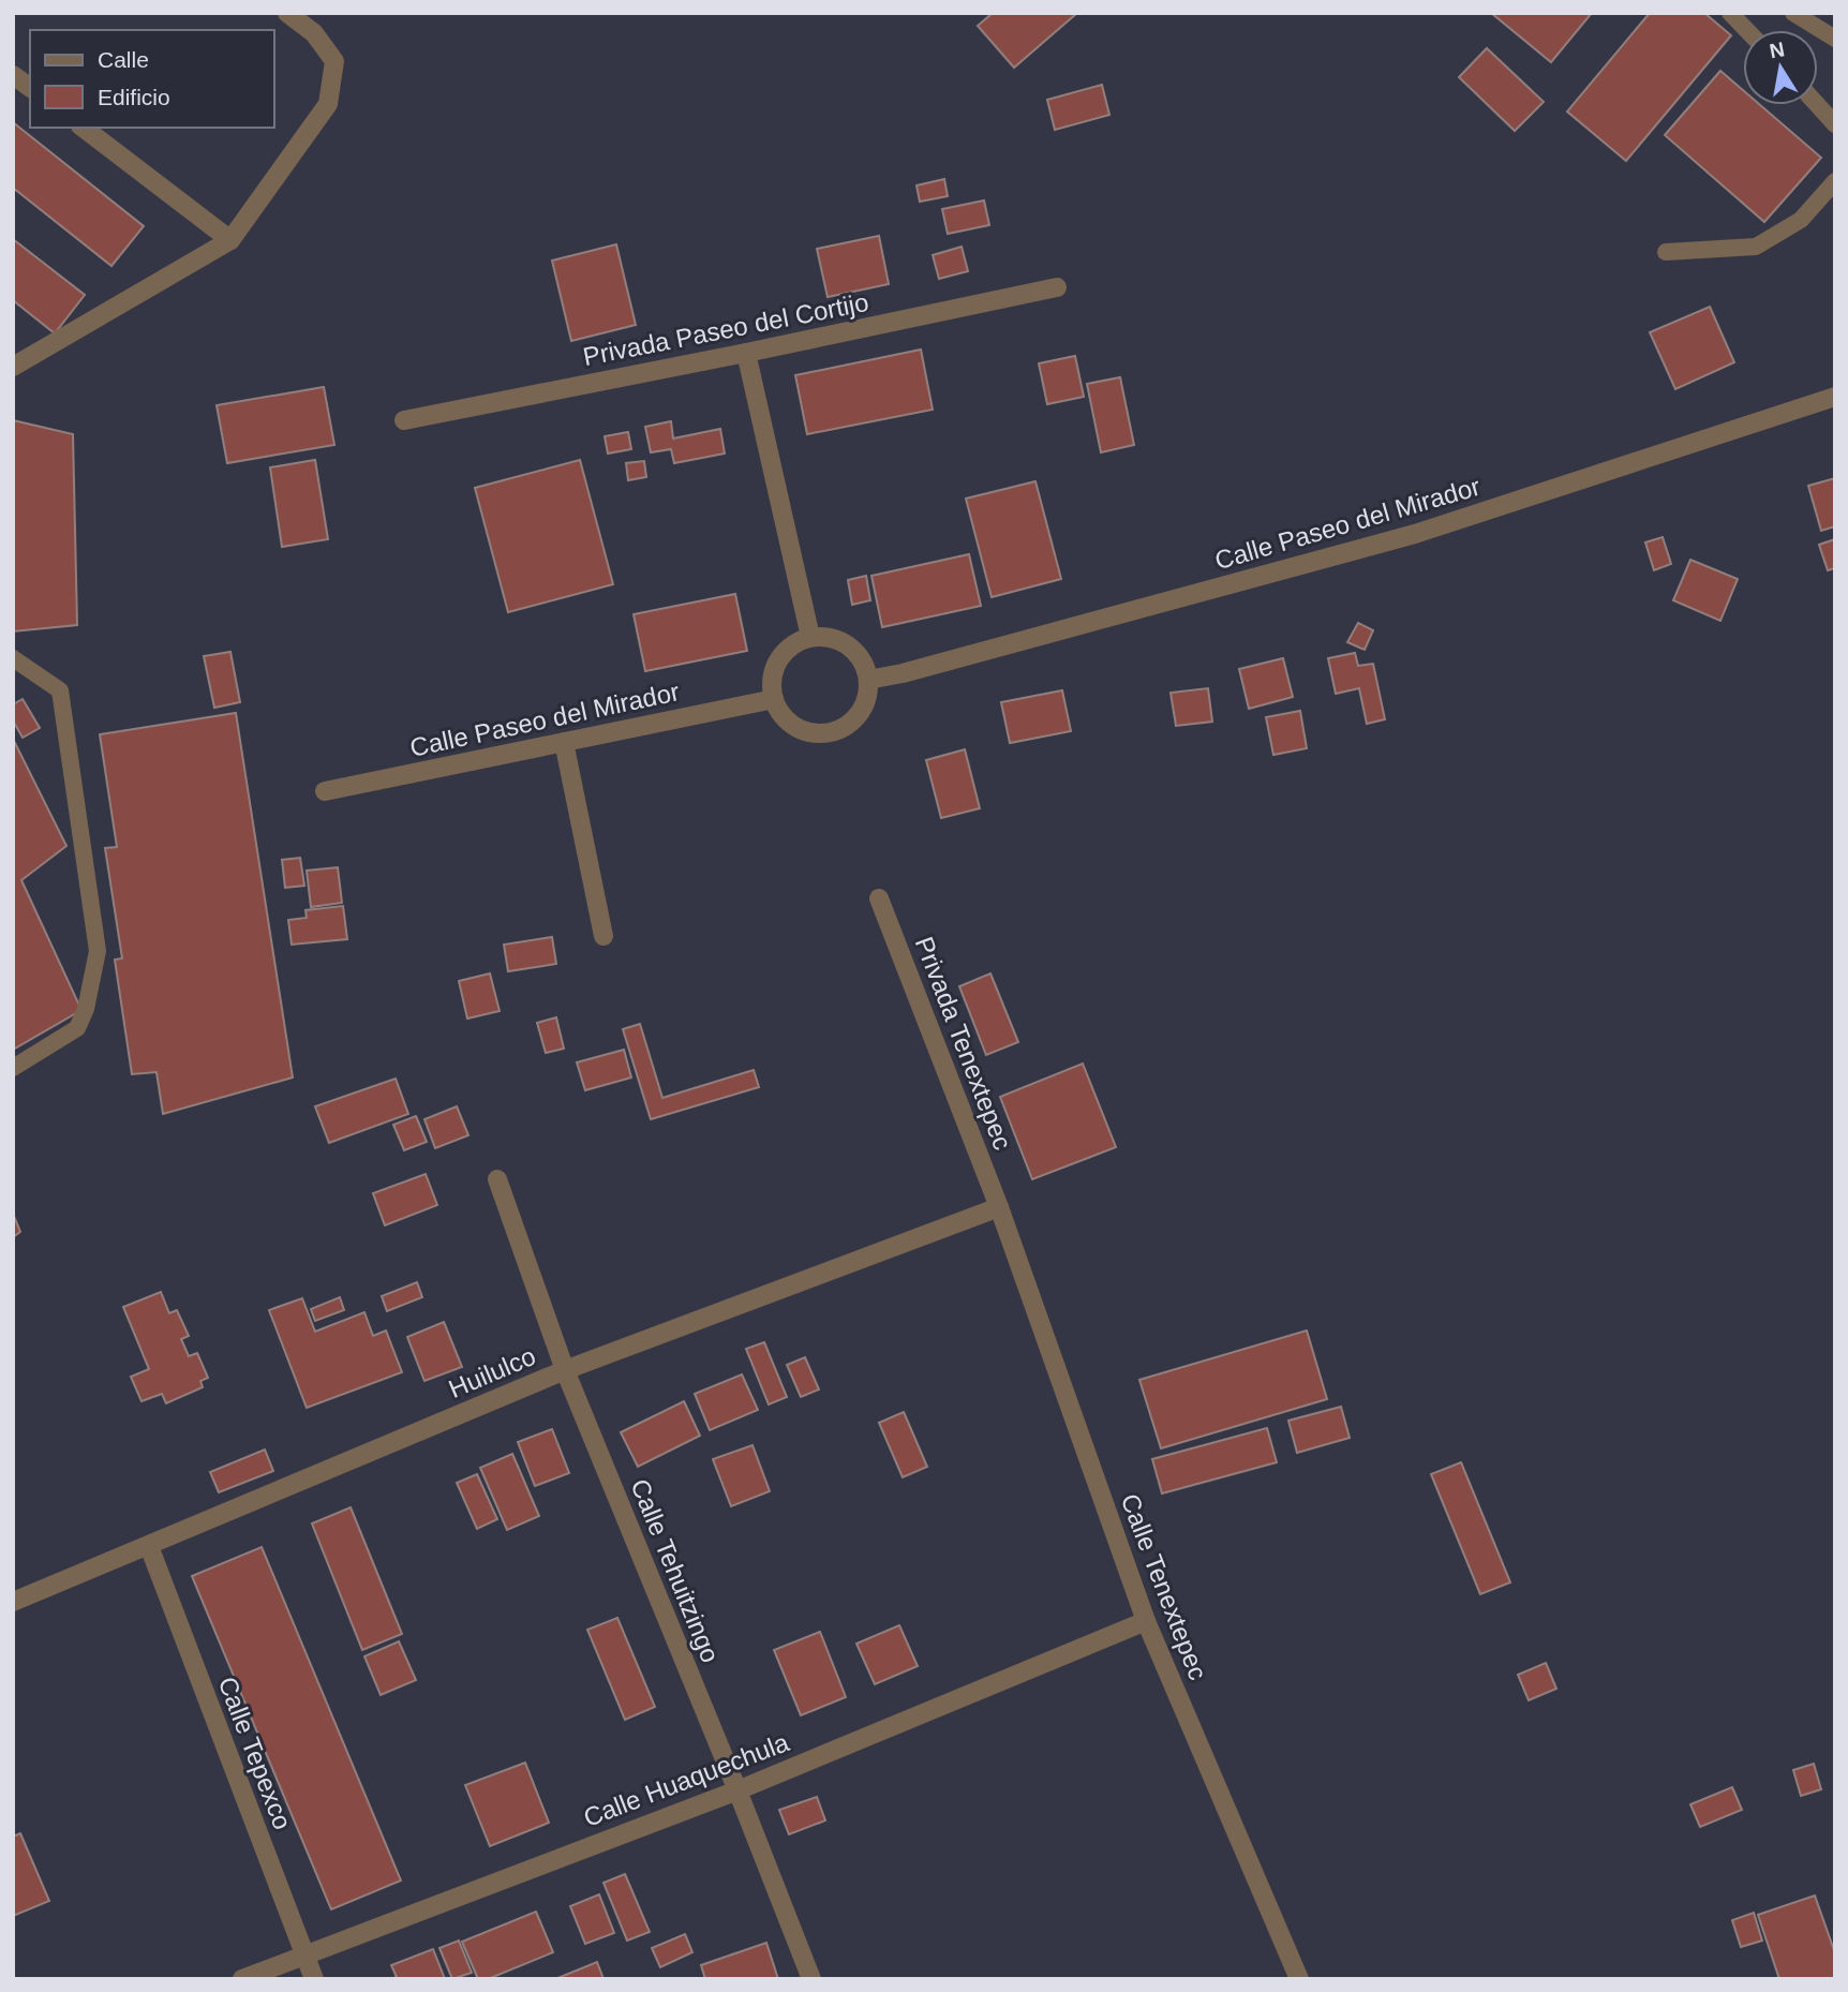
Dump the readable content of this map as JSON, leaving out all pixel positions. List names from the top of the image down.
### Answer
{
  "streets": {
    "street": [
      "Privada Paseo del Cortijo",
      "Calle Paseo del Mirador",
      "Privada Tenextepec",
      "Huilulco",
      "Calle Tehuitzingo",
      "Calle Tenextepec",
      "Calle Tepexco",
      "Calle Huaquechula"
    ]
  },
  "crossings": [
    ["Privada Tenextepec", "Huilulco"],
    ["Privada Tenextepec", "Calle Tenextepec"],
    ["Huilulco", "Calle Tehuitzingo"],
    ["Huilulco", "Calle Tenextepec"],
    ["Huilulco", "Calle Tepexco"],
    ["Calle Tehuitzingo", "Calle Huaquechula"],
    ["Calle Tenextepec", "Calle Huaquechula"],
    ["Calle Tepexco", "Calle Huaquechula"]
  ],
  "legend": ["Calle", "Edificio"],
  "north": "top"
}
